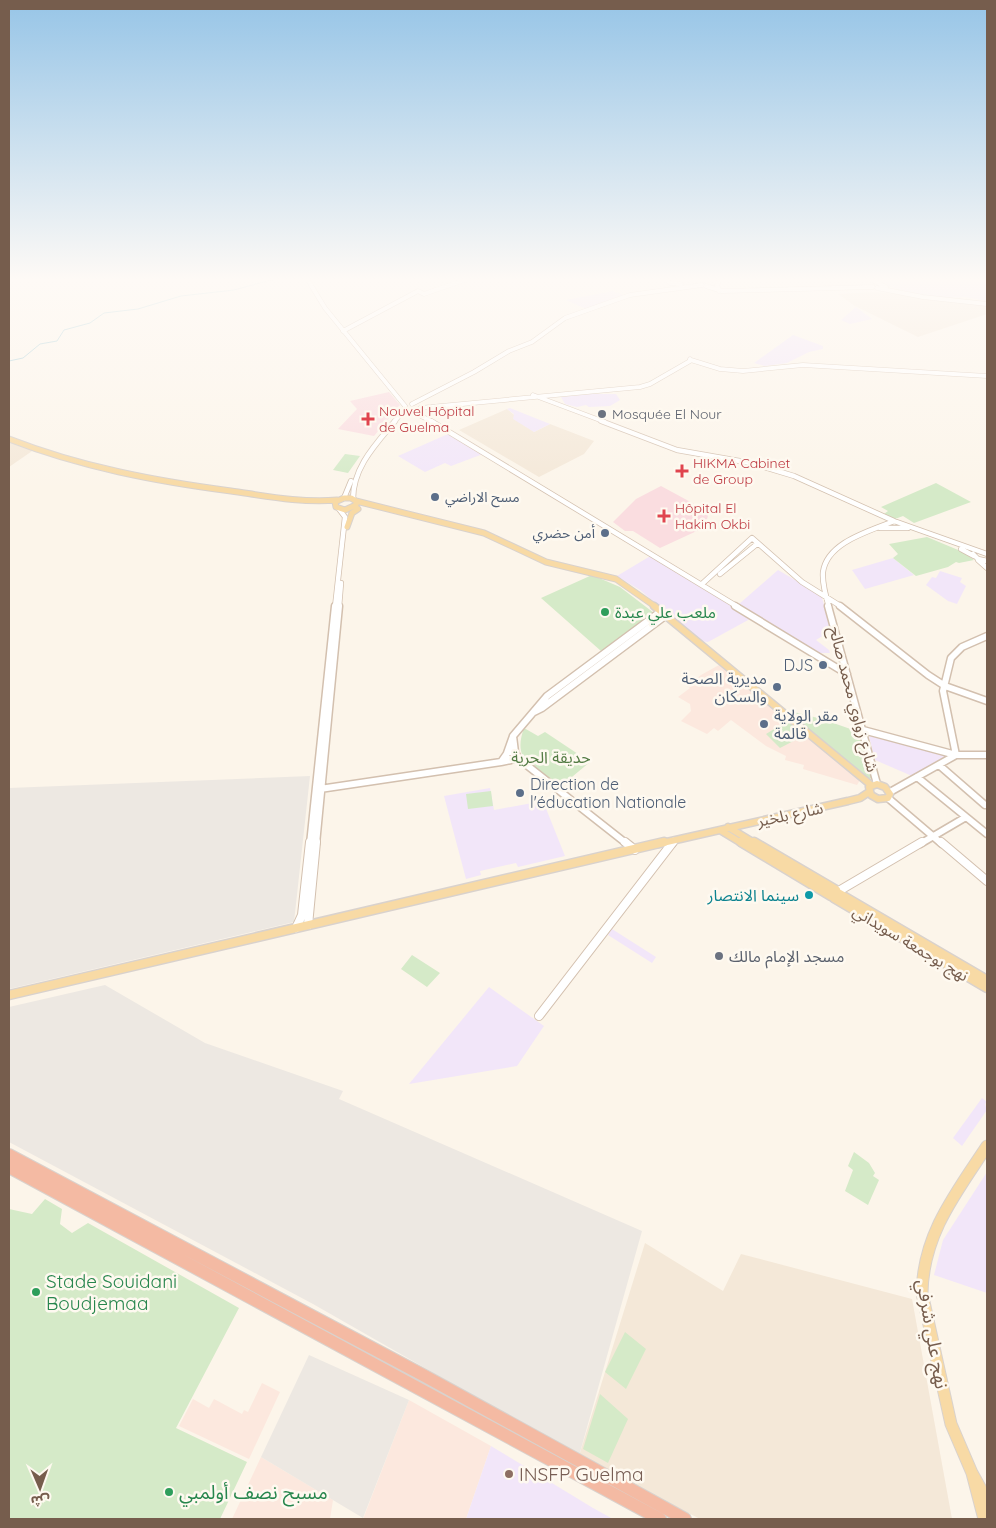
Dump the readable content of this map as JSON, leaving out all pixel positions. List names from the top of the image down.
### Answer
{
  "streets": {
    "main road": ["شارع بلخير", "نهج بوجمعة سويداني", "نهج علي شرفي"],
    "street": ["شارع زواوي محمد صالح"]
  },
  "crossings": [
    ["شارع زواوي محمد صالح", "شارع بلخير"],
    ["شارع بلخير", "نهج بوجمعة سويداني"]
  ],
  "parks": ["حديقة الحرية"],
  "places": {
    "other": [
      "Mosquée El Nour",
      "مسح الاراضي",
      "أمن حضري",
      "ملعب علي عبدة",
      "DJS",
      "مديرية الصحة والسكان",
      "مقر الولاية قالمة",
      "Direction de l'éducation Nationale",
      "سينما الانتصار",
      "مسجد الإمام مالك",
      "Stade Souidani Boudjemaa",
      "INSFP Guelma",
      "مسبح نصف أولمبي"
    ],
    "health": ["Nouvel Hôpital de Guelma", "HIKMA Cabinet de Group", "Hôpital El Hakim Okbi"]
  },
  "north": "bottom"
}
